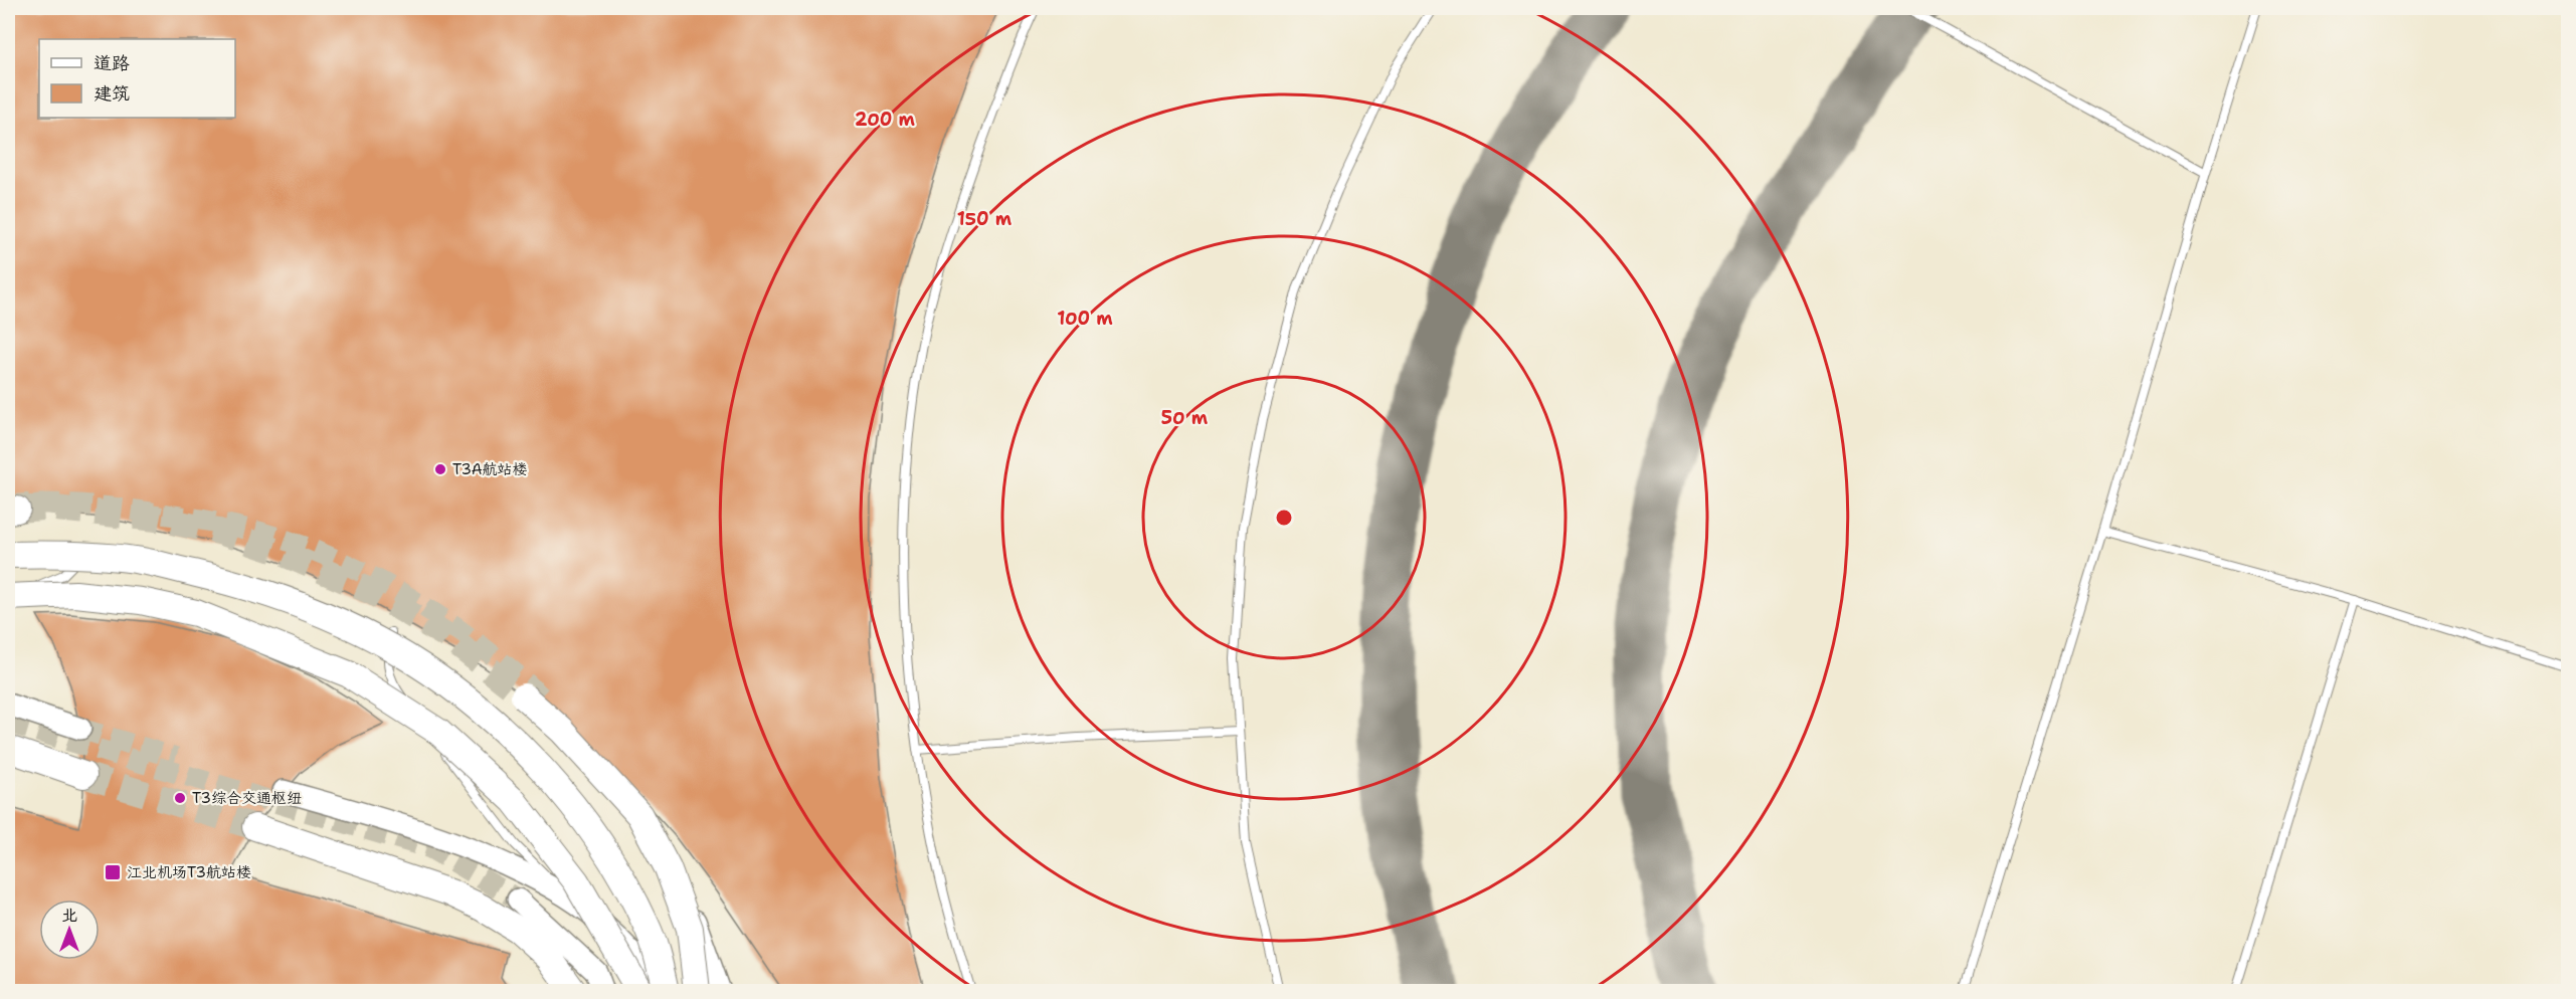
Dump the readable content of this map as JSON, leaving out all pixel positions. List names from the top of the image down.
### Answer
{
  "places": {
    "other": ["T3A航站楼", "T3综合交通枢纽"],
    "transit": ["江北机场T3航站楼"]
  },
  "legend": ["道路", "建筑"],
  "north": "top",
  "rings": [
    "200 m",
    "150 m",
    "100 m",
    "50 m"
  ]
}
